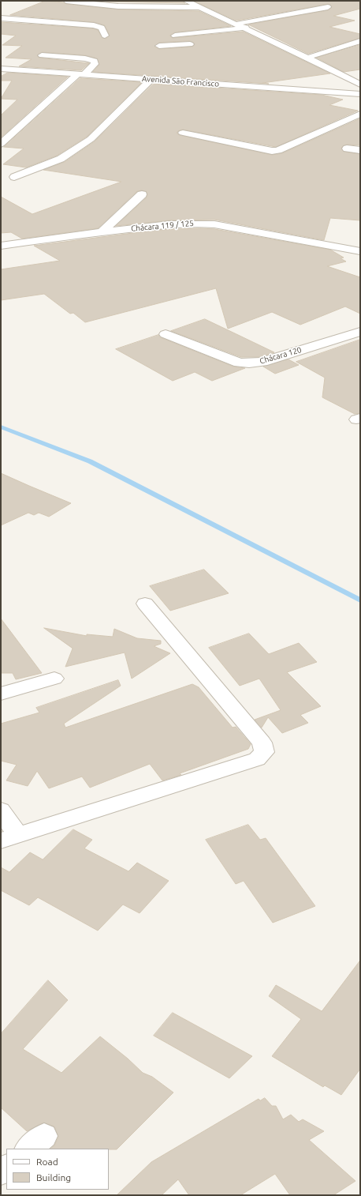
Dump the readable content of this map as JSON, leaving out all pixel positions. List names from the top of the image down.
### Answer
{
  "streets": {
    "street": ["Avenida São Francisco", "Chácara 119 / 125", "Chácara 120"]
  },
  "legend": ["Road", "Building"]
}
